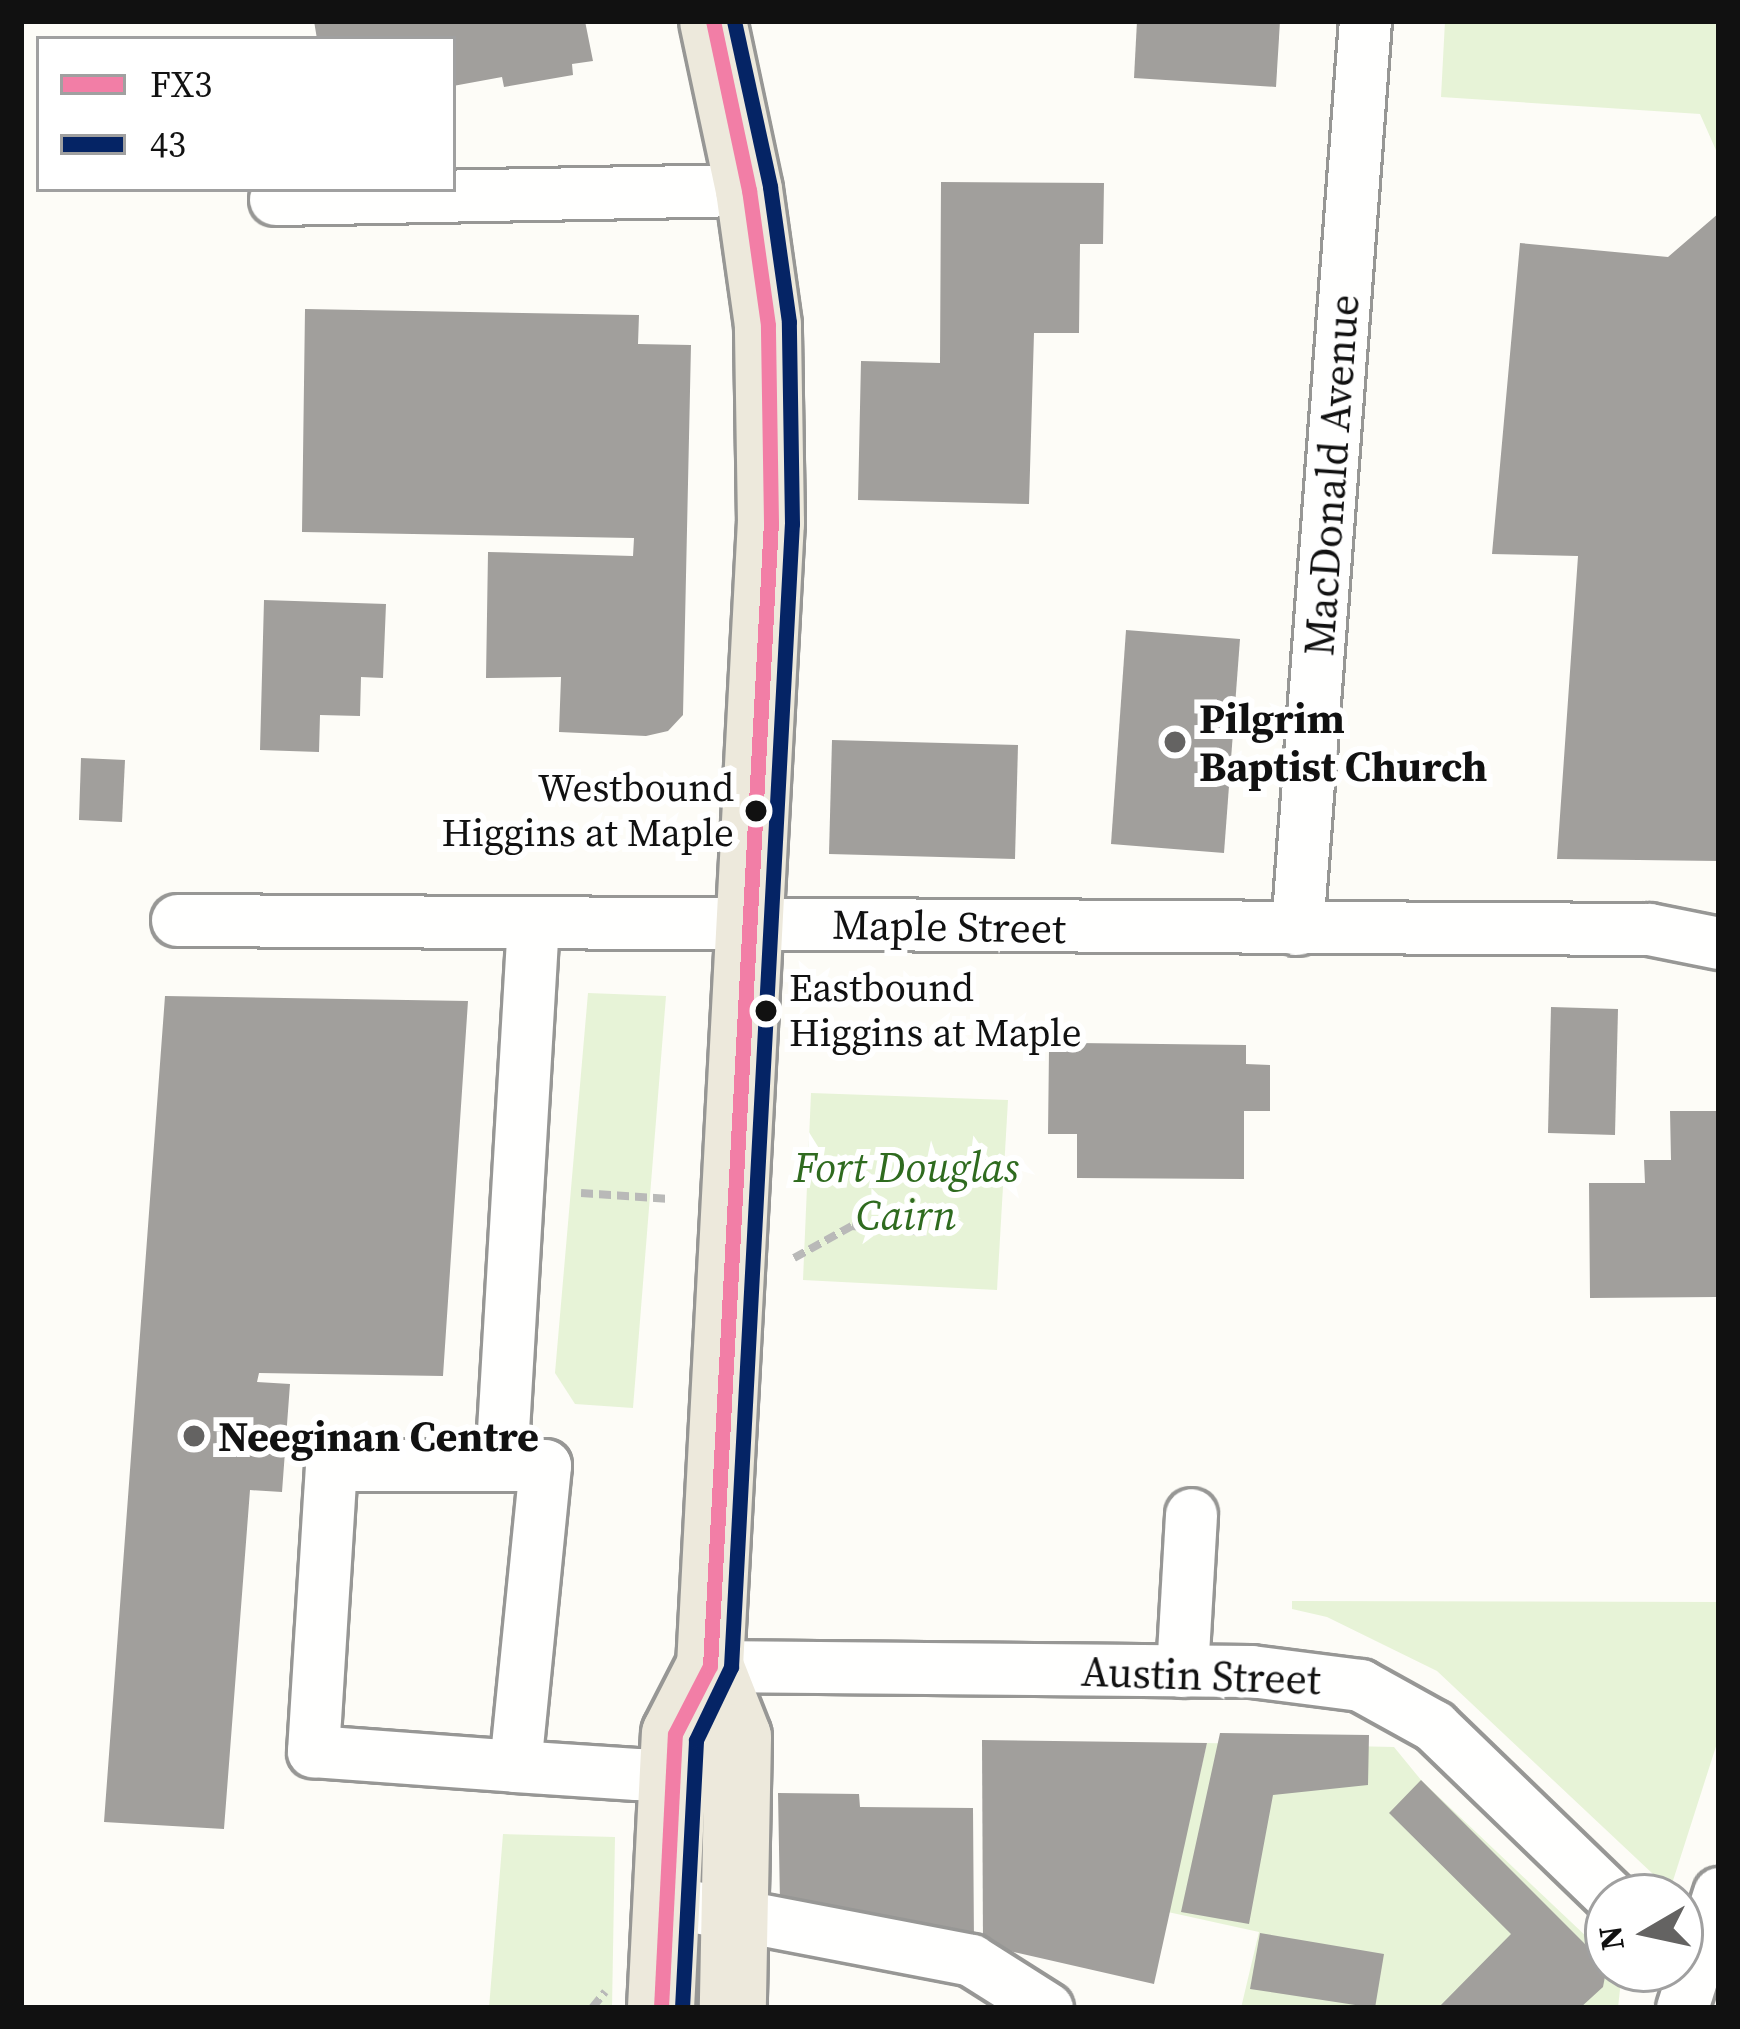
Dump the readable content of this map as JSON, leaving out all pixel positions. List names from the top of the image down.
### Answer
{
  "streets": {
    "street": ["MacDonald Avenue", "Maple Street", "Austin Street"]
  },
  "crossings": [
    ["MacDonald Avenue", "Maple Street"]
  ],
  "parks": ["Fort Douglas Cairn"],
  "places": [
    "Pilgrim Baptist Church",
    "Westbound Higgins at Maple",
    "Eastbound Higgins at Maple",
    "Neeginan Centre"
  ],
  "lines": ["transit line FX3", "transit line 43"],
  "legend": ["FX3", "43"],
  "north": "left"
}
